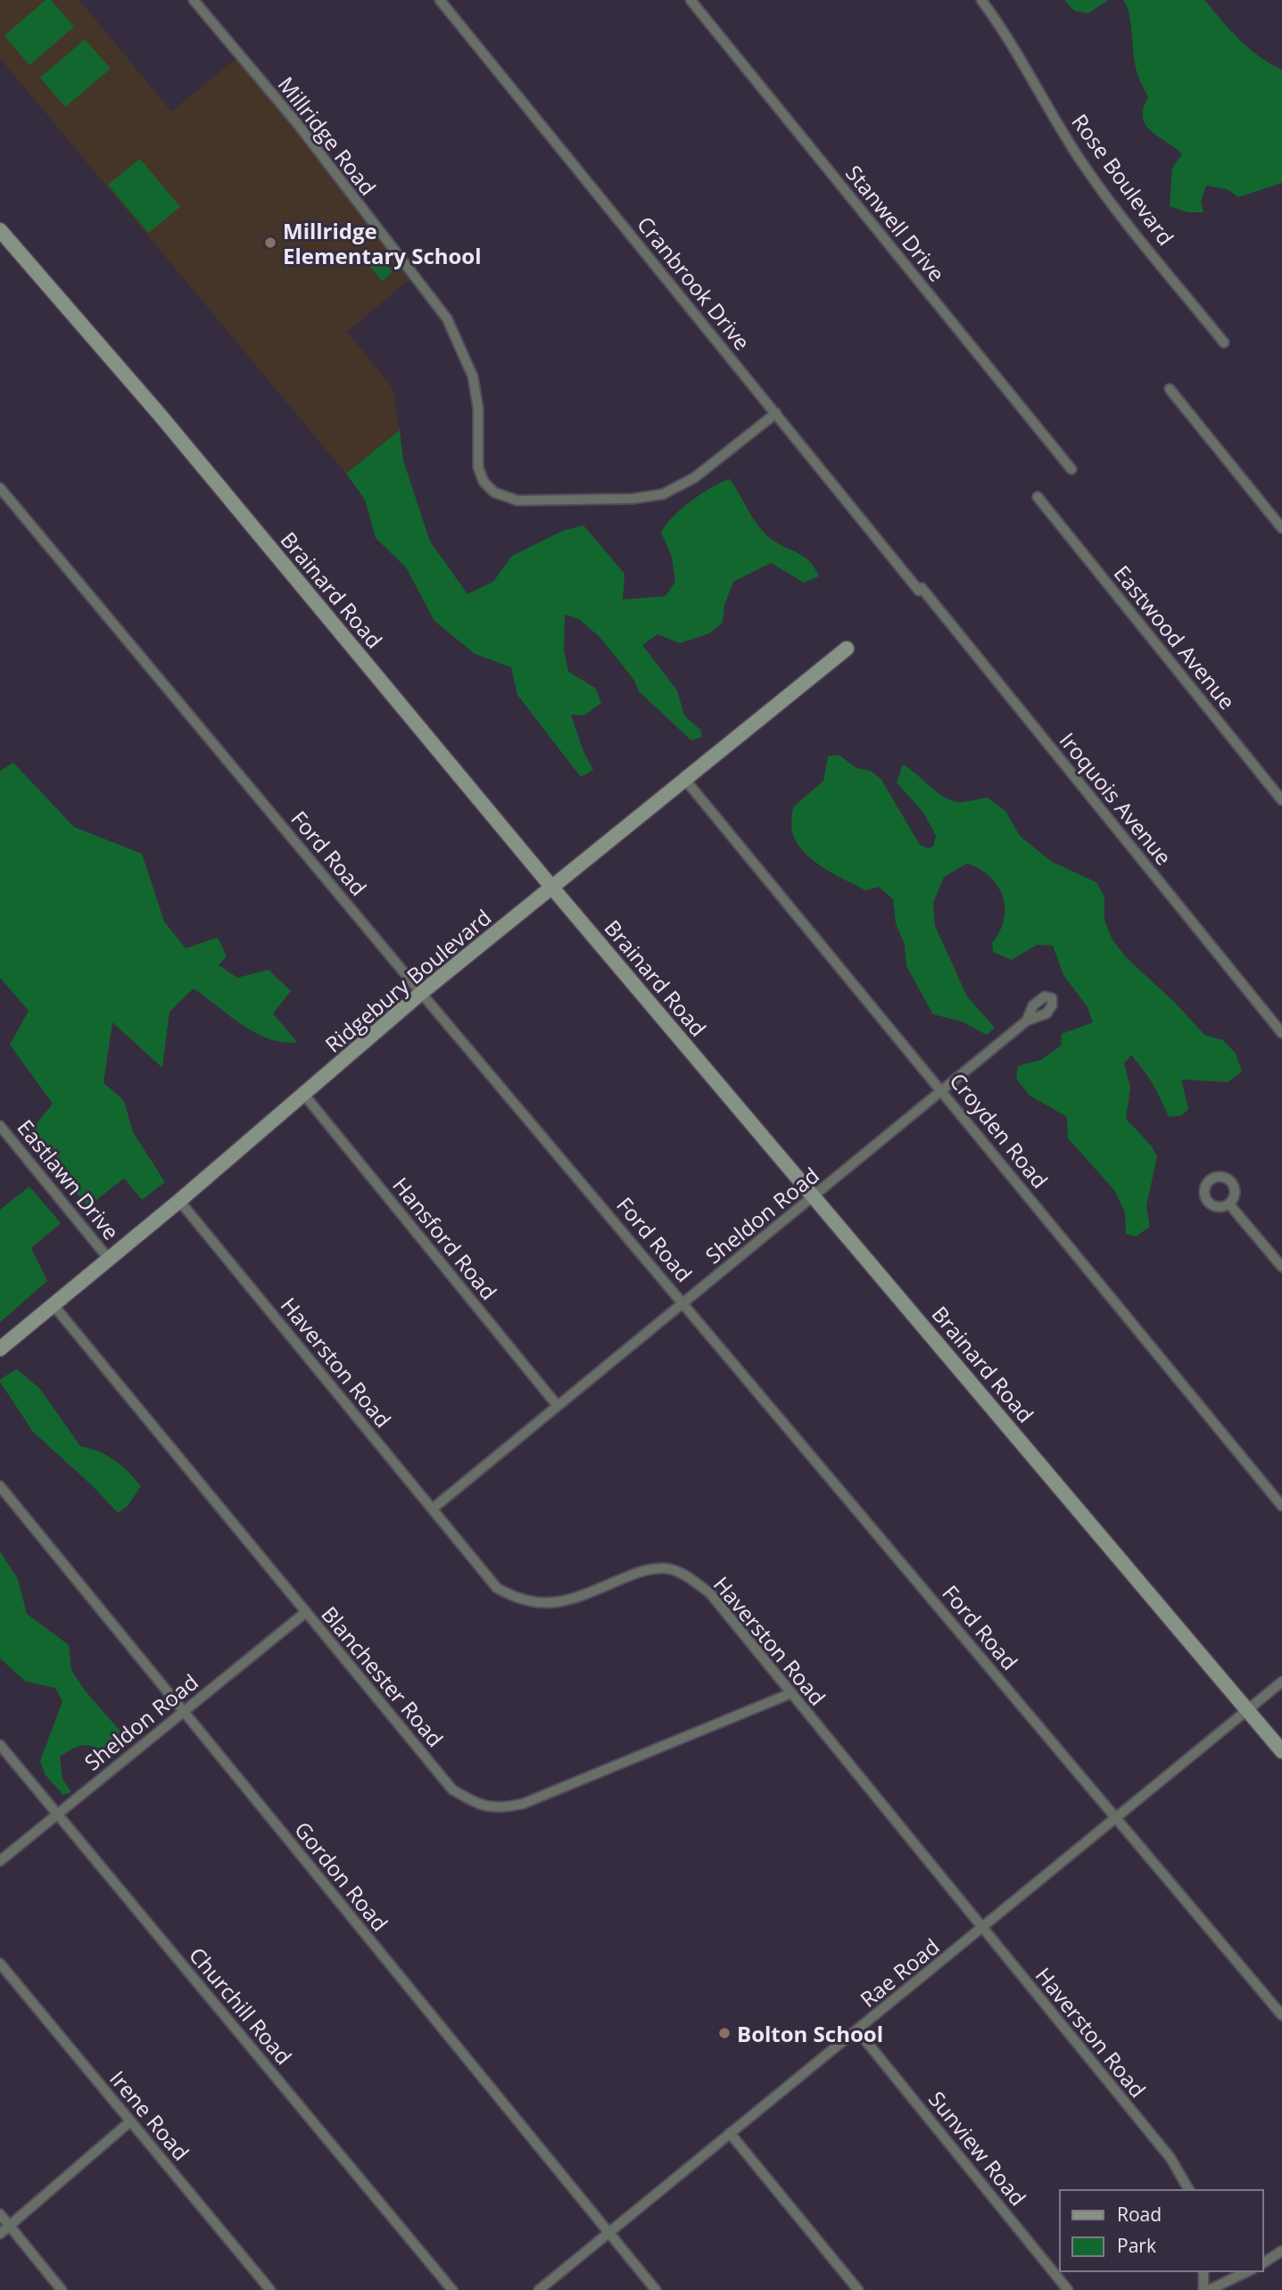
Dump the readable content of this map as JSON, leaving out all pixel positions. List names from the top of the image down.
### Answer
{
  "streets": {
    "street": [
      "Millridge Road",
      "Rose Boulevard",
      "Stanwell Drive",
      "Cranbrook Drive",
      "Brainard Road",
      "Eastwood Avenue",
      "Iroquois Avenue",
      "Ford Road",
      "Ridgebury Boulevard",
      "Croyden Road",
      "Eastlawn Drive",
      "Sheldon Road",
      "Hansford Road",
      "Haverston Road",
      "Blanchester Road",
      "Gordon Road",
      "Rae Road",
      "Churchill Road",
      "Irene Road",
      "Sunview Road"
    ]
  },
  "crossings": [
    ["Millridge Road", "Cranbrook Drive"],
    ["Cranbrook Drive", "Iroquois Avenue"],
    ["Brainard Road", "Ridgebury Boulevard"],
    ["Brainard Road", "Sheldon Road"],
    ["Brainard Road", "Rae Road"],
    ["Ford Road", "Ridgebury Boulevard"],
    ["Ford Road", "Sheldon Road"],
    ["Ford Road", "Rae Road"],
    ["Ridgebury Boulevard", "Croyden Road"],
    ["Ridgebury Boulevard", "Eastlawn Drive"],
    ["Ridgebury Boulevard", "Hansford Road"],
    ["Ridgebury Boulevard", "Haverston Road"],
    ["Ridgebury Boulevard", "Blanchester Road"],
    ["Croyden Road", "Sheldon Road"],
    ["Sheldon Road", "Hansford Road"],
    ["Sheldon Road", "Haverston Road"],
    ["Sheldon Road", "Blanchester Road"],
    ["Sheldon Road", "Gordon Road"],
    ["Sheldon Road", "Churchill Road"],
    ["Haverston Road", "Blanchester Road"],
    ["Haverston Road", "Rae Road"],
    ["Gordon Road", "Rae Road"],
    ["Rae Road", "Sunview Road"]
  ],
  "places": ["Millridge Elementary School", "Bolton School"],
  "legend": ["Road", "Park"]
}
